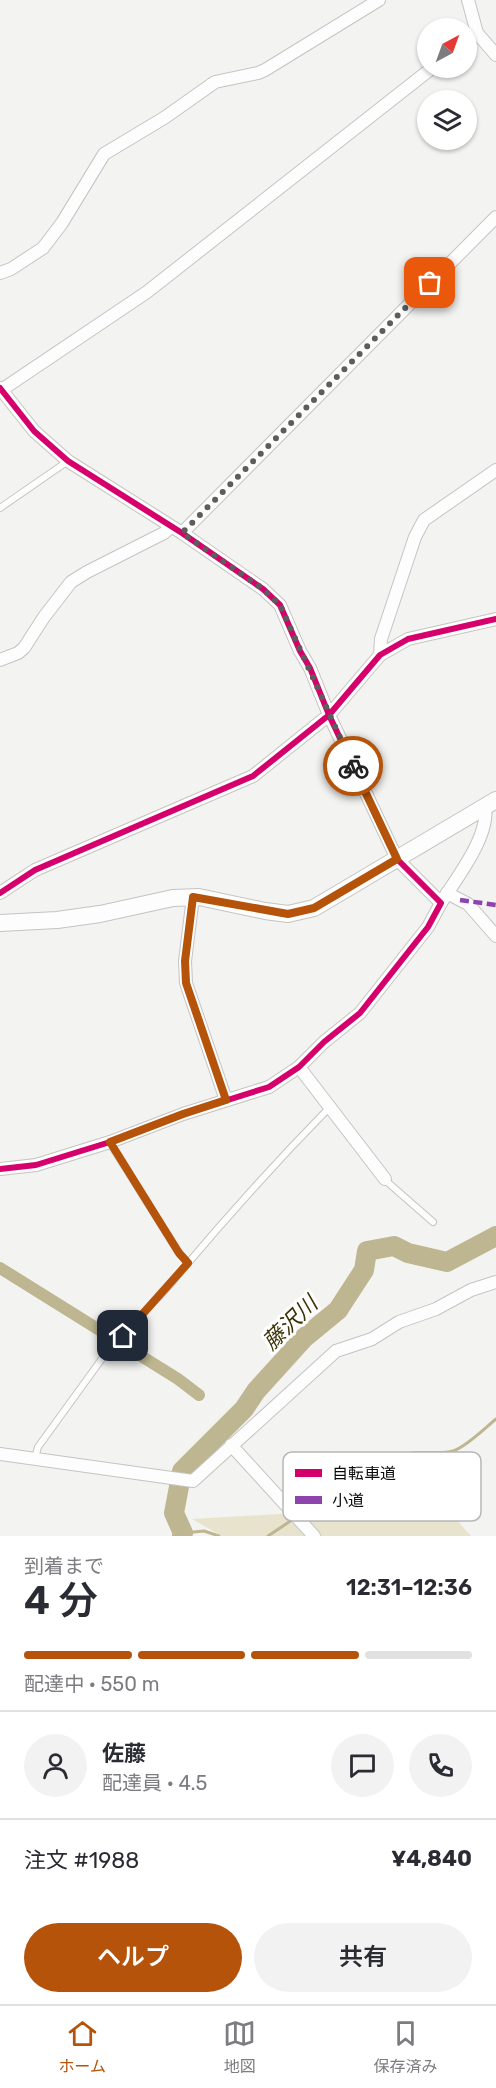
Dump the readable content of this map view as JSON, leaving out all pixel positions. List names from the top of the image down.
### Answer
{
  "water": ["藤沢川"],
  "legend": ["自転車道", "小道"],
  "north": "top right",
  "page": {
    "heading": ["4 分", "到着まで", "12:31–12:36"],
    "panel": [
      "佐藤",
      "配達員 · 4.5",
      "注文 #1988",
      "¥4,840"
    ],
    "bar": "配達中 · 550 m",
    "buttons": ["ヘルプ", "共有"],
    "tabs": ["ホーム", "地図", "保存済み"]
  }
}
